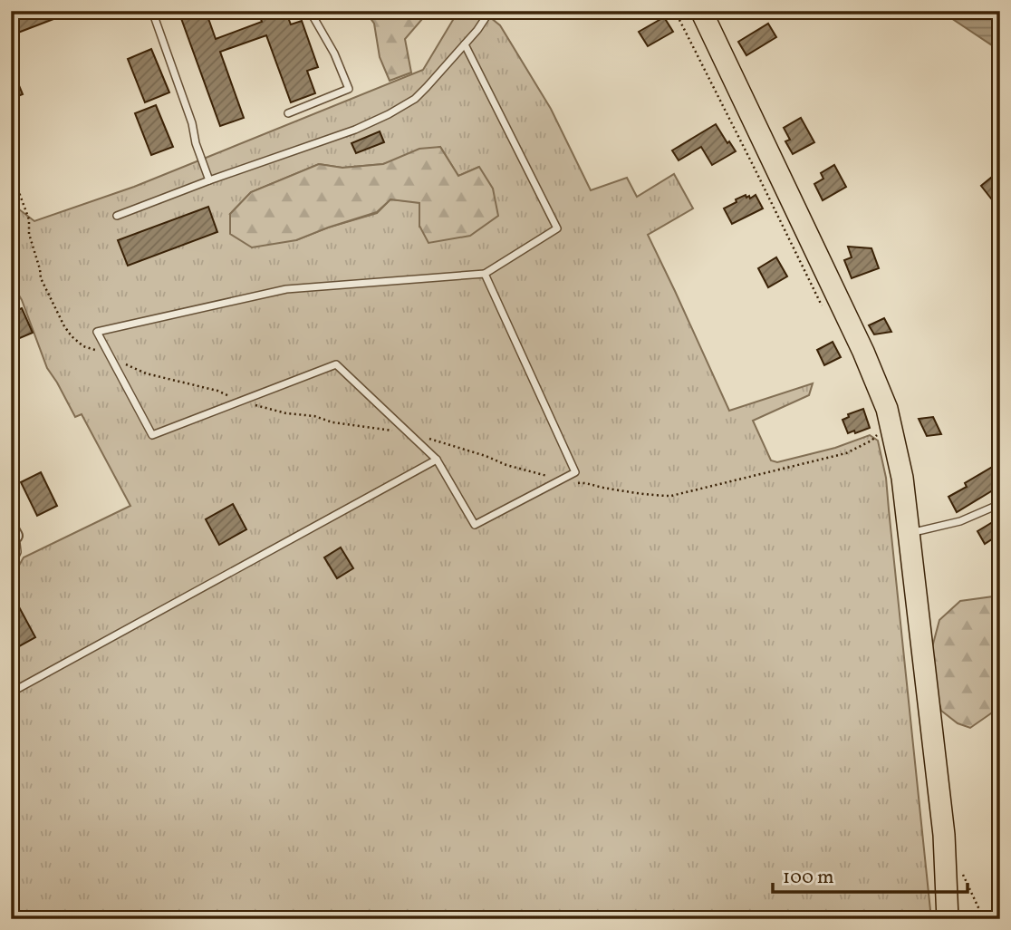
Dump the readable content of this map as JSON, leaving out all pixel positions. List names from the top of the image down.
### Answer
{
  "scale_bar": "100 m"
}
